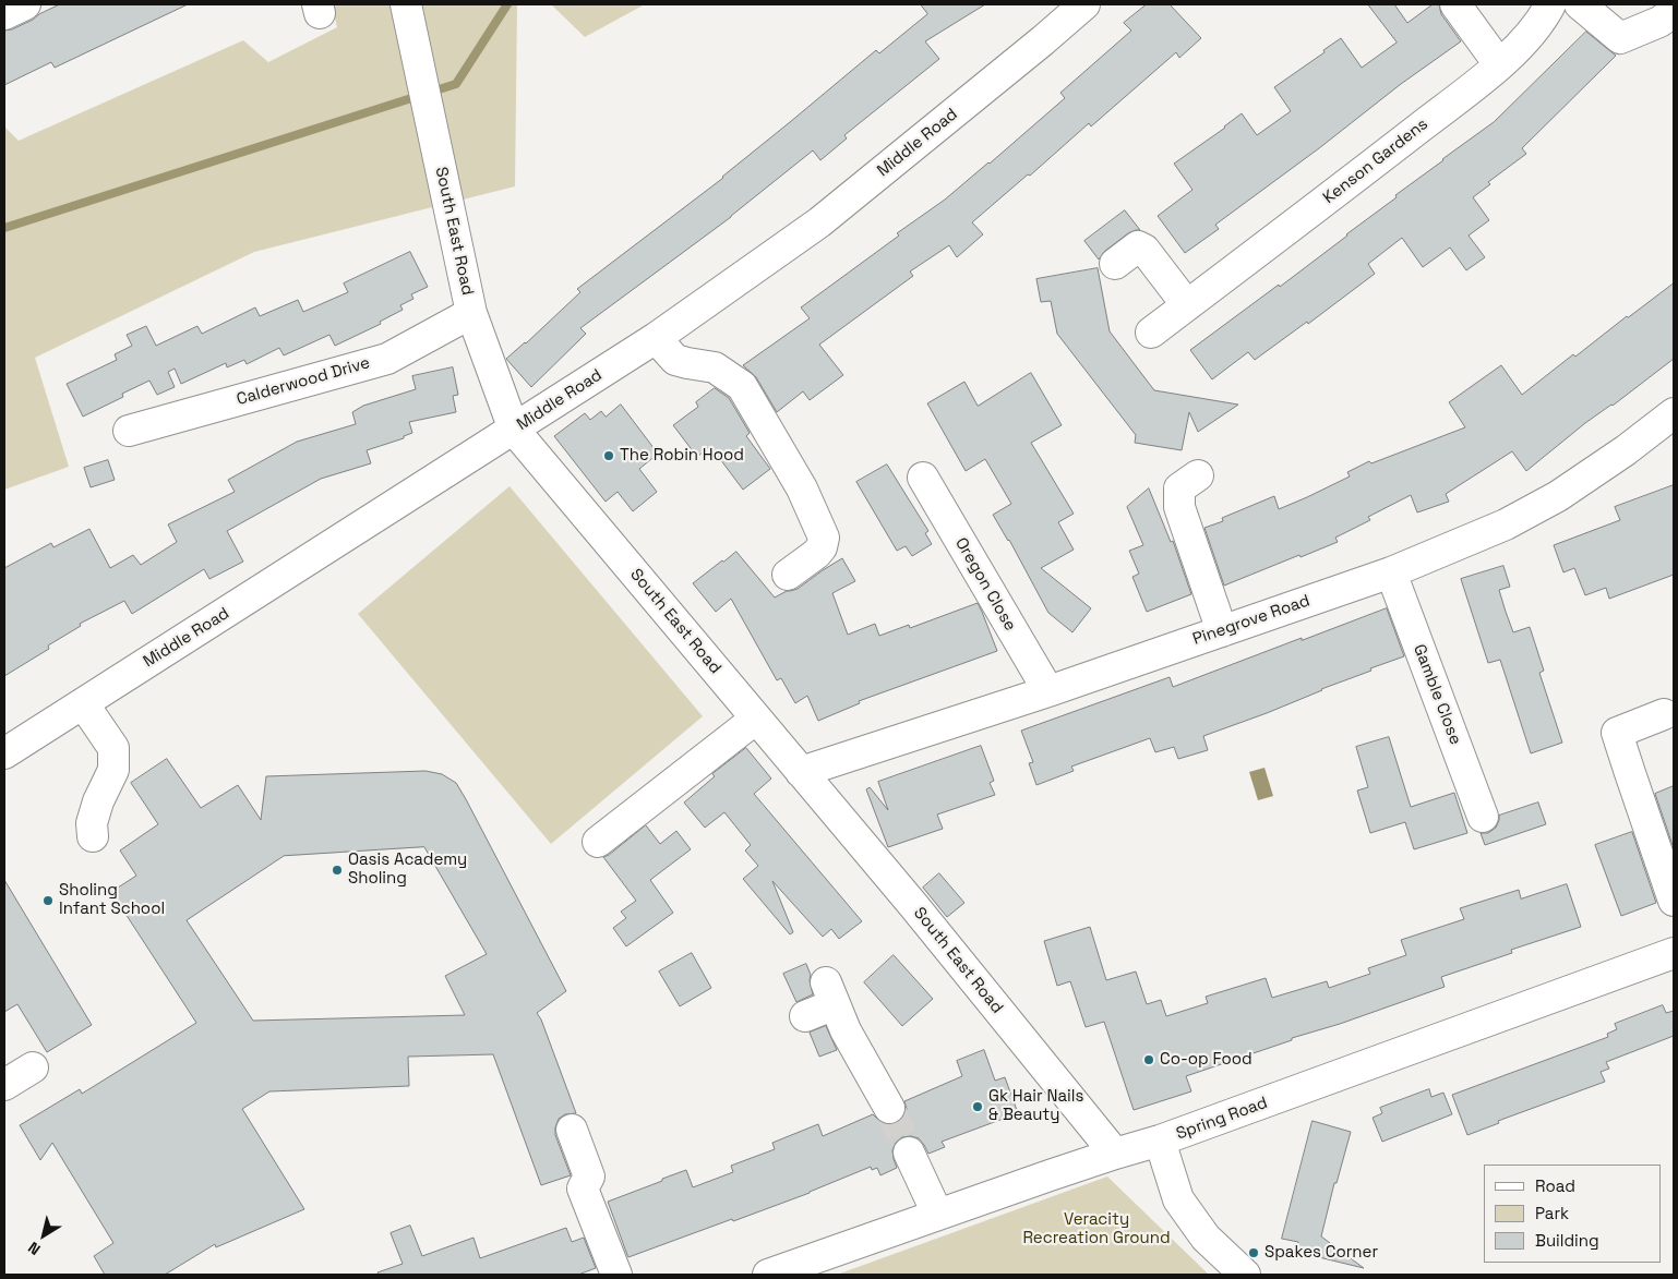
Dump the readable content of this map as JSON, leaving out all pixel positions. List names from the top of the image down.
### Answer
{
  "streets": {
    "street": [
      "Middle Road",
      "Kenson Gardens",
      "South East Road",
      "Calderwood Drive",
      "Oregon Close",
      "Pinegrove Road",
      "Gamble Close",
      "Spring Road"
    ]
  },
  "crossings": [
    ["Middle Road", "South East Road"],
    ["South East Road", "Calderwood Drive"],
    ["South East Road", "Pinegrove Road"],
    ["South East Road", "Spring Road"],
    ["Oregon Close", "Pinegrove Road"],
    ["Pinegrove Road", "Gamble Close"]
  ],
  "parks": ["Veracity Recreation Ground"],
  "places": [
    "The Robin Hood",
    "Oasis Academy Sholing",
    "Sholing Infant School",
    "Co-op Food",
    "Gk Hair Nails & Beauty",
    "Spakes Corner"
  ],
  "legend": ["Road", "Park", "Building"],
  "north": "bottom left"
}
